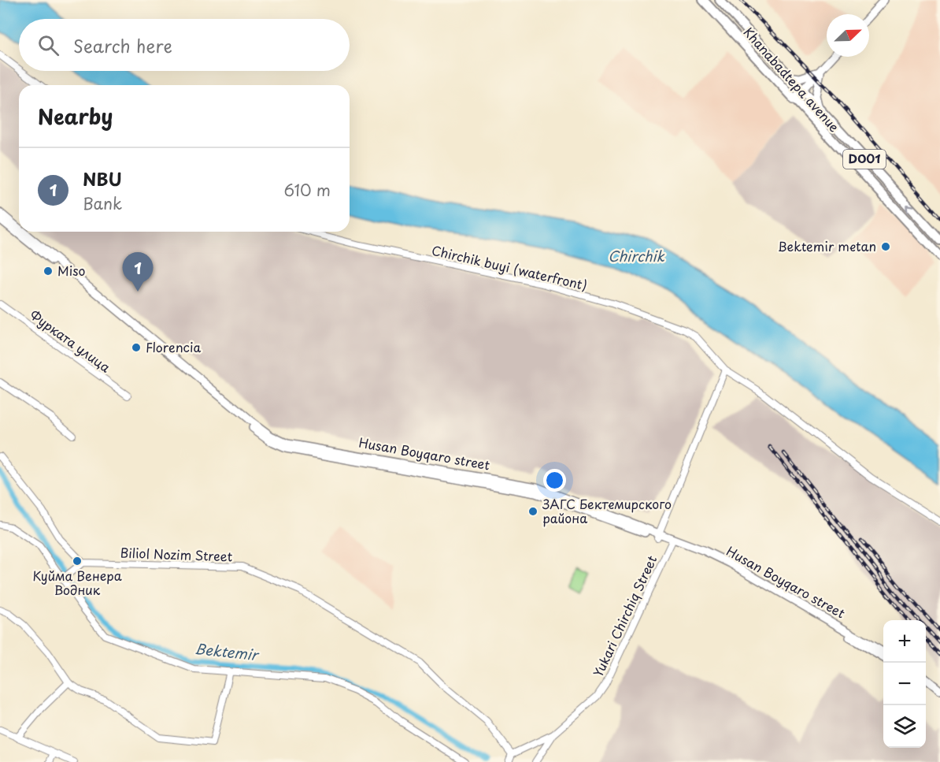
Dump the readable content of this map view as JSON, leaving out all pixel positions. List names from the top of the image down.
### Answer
{
  "streets": {
    "highway": ["Khanabadtepa avenue", "D001"],
    "main road": ["Husan Boyqaro street"],
    "street": [
      "Chirchik buyi (waterfront)",
      "Фурката улица",
      "Biliol Nozim Street",
      "Yukari Chirchiq Street"
    ]
  },
  "crossings": [
    ["Husan Boyqaro street", "Yukari Chirchiq Street"]
  ],
  "water": ["Chirchik", "Bektemir"],
  "places": [
    "Bektemir metan",
    "Miso",
    "Florencia",
    "ЗАГС Бектемирского района",
    "Куйма Венера Водник"
  ],
  "north": "top right",
  "page": {
    "search": "Search here",
    "heading": "Nearby",
    "list": [
      {
        "mark": "1",
        "name": "NBU",
        "note": "Bank",
        "value": "610 m"
      }
    ],
    "pins": "1",
    "map_buttons": ["+", "−"]
  }
}
